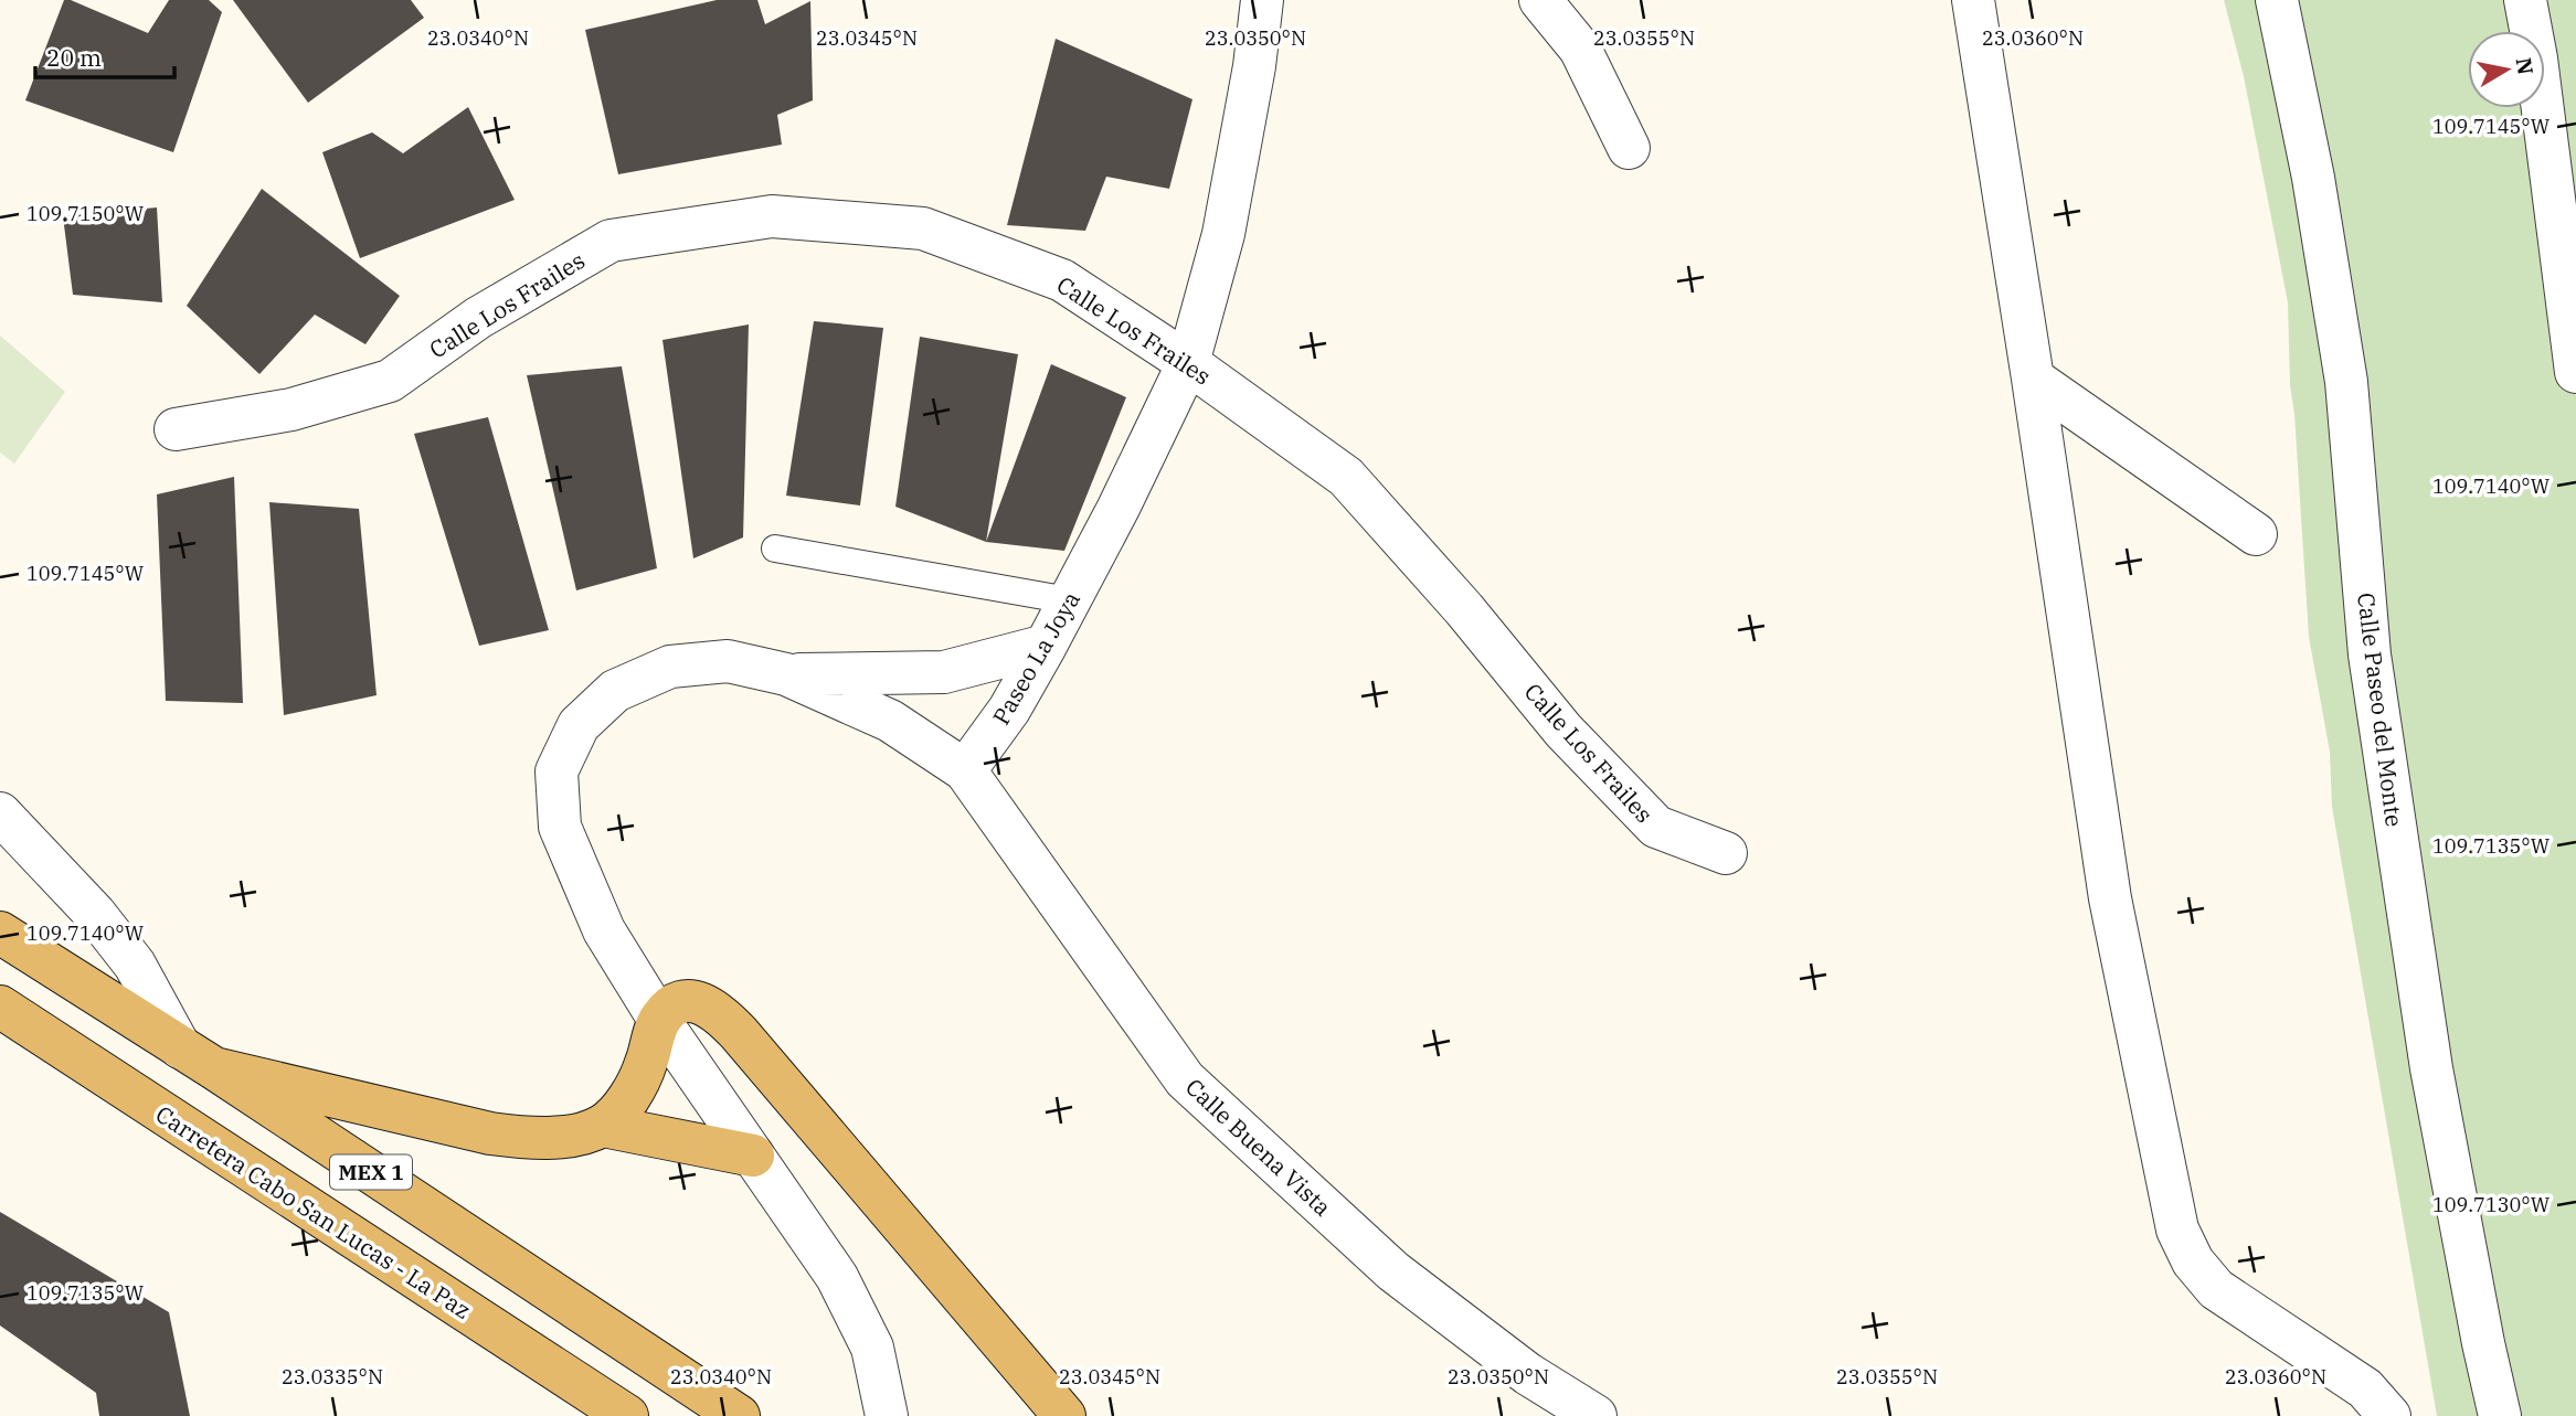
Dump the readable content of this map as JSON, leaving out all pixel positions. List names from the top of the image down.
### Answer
{
  "streets": {
    "highway": ["MEX 1", "Carretera Cabo San Lucas - La Paz"],
    "street": [
      "Calle Los Frailes",
      "Paseo La Joya",
      "Calle Paseo del Monte",
      "Calle Buena Vista"
    ]
  },
  "crossings": [
    ["Calle Los Frailes", "Paseo La Joya"],
    ["Paseo La Joya", "Calle Buena Vista"]
  ],
  "scale_bar": "20 m",
  "north": "right",
  "coordinates": [
    "23.0340°N",
    "23.0345°N",
    "23.0350°N",
    "23.0355°N",
    "23.0360°N",
    "109.7145°W",
    "109.7150°W",
    "109.7140°W",
    "109.7135°W",
    "109.7130°W",
    "23.0335°N"
  ]
}
